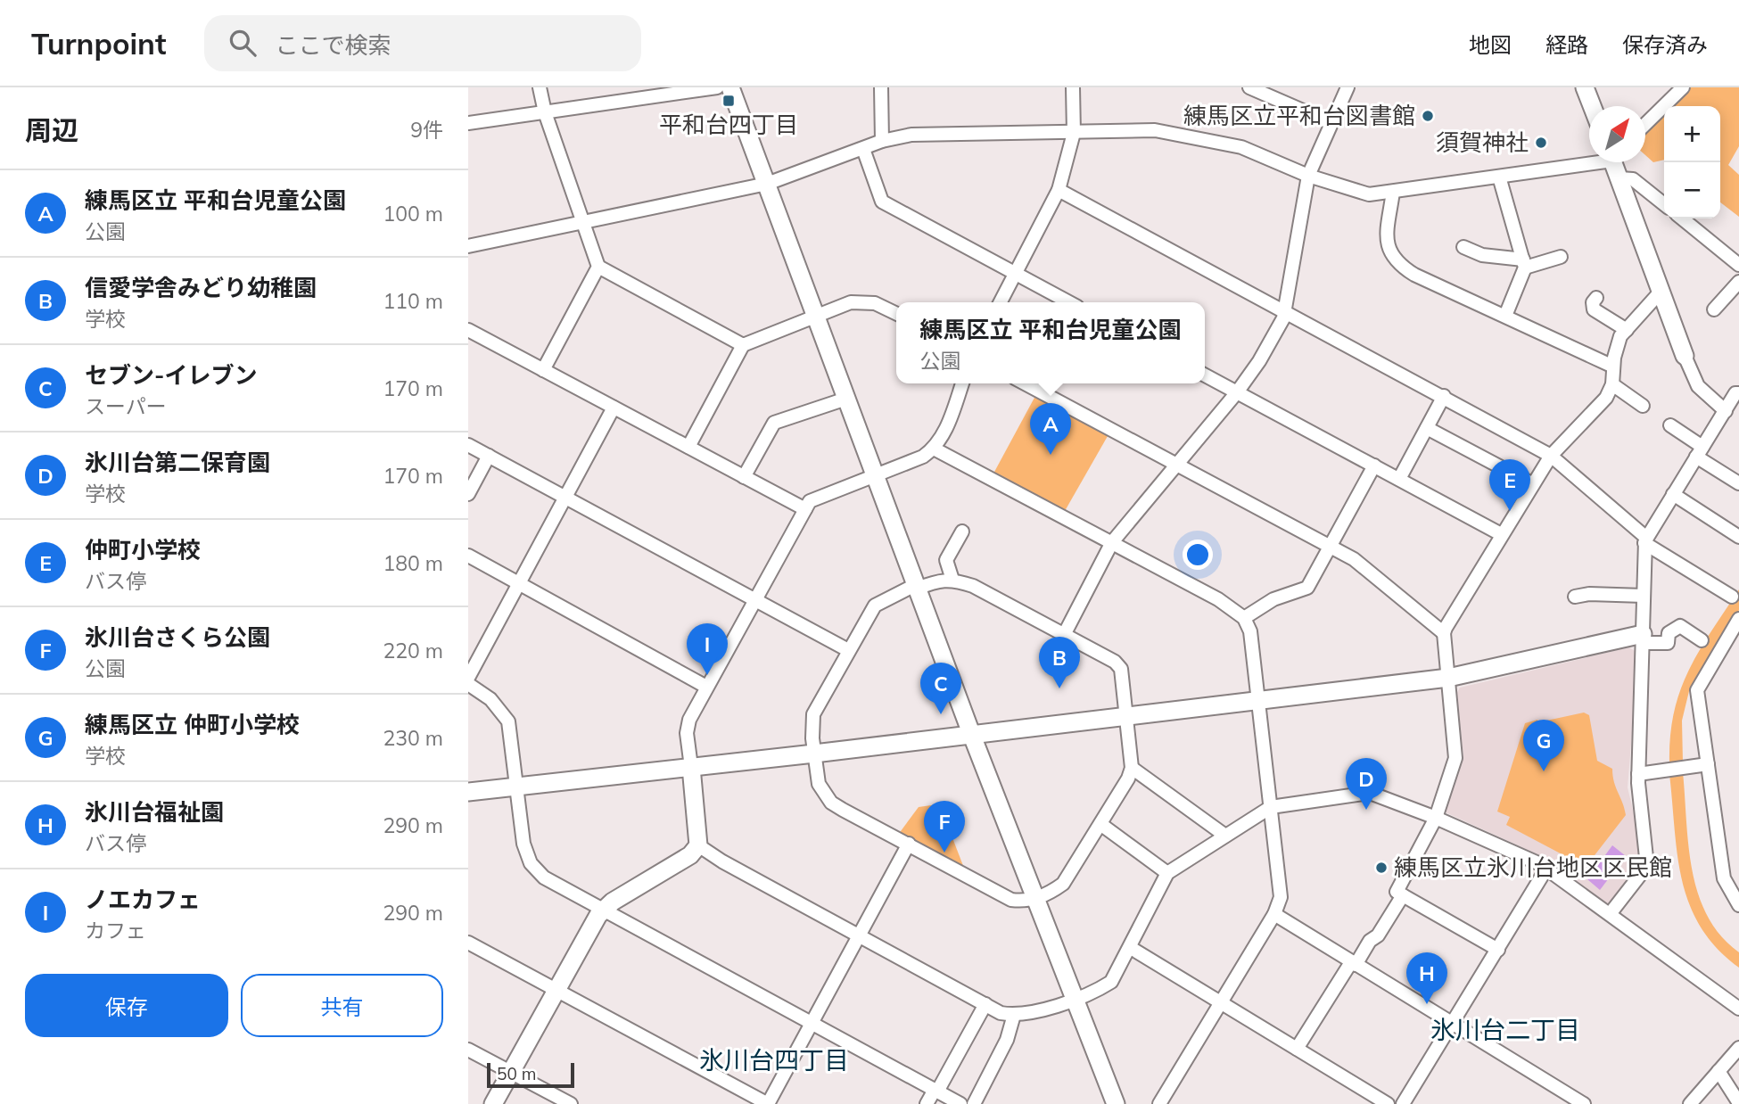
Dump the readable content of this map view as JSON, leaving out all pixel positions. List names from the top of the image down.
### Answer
{
  "districts": ["氷川台二丁目", "氷川台四丁目"],
  "places": {
    "transit": ["平和台四丁目"],
    "other": ["練馬区立平和台図書館", "須賀神社", "練馬区立氷川台地区区民館"]
  },
  "scale_bar": "50 m",
  "north": "top right",
  "page": {
    "header": "Turnpoint",
    "search": "ここで検索",
    "nav": ["地図", "経路", "保存済み"],
    "heading": ["周辺", "9件"],
    "map_buttons": ["+", "−"],
    "list": [
      {
        "mark": "A",
        "name": "練馬区立 平和台児童公園",
        "note": "公園",
        "value": "100 m"
      },
      {
        "mark": "B",
        "name": "信愛学舎みどり幼稚園",
        "note": "学校",
        "value": "110 m"
      },
      {
        "mark": "C",
        "name": "セブン-イレブン",
        "note": "スーパー",
        "value": "170 m"
      },
      {
        "mark": "D",
        "name": "氷川台第二保育園",
        "note": "学校",
        "value": "170 m"
      },
      {
        "mark": "E",
        "name": "仲町小学校",
        "note": "バス停",
        "value": "180 m"
      },
      {
        "mark": "F",
        "name": "氷川台さくら公園",
        "note": "公園",
        "value": "220 m"
      },
      {
        "mark": "G",
        "name": "練馬区立 仲町小学校",
        "note": "学校",
        "value": "230 m"
      },
      {
        "mark": "H",
        "name": "氷川台福祉園",
        "note": "バス停",
        "value": "290 m"
      },
      {
        "mark": "I",
        "name": "ノエカフェ",
        "note": "カフェ",
        "value": "290 m"
      }
    ],
    "popup": ["練馬区立 平和台児童公園", "公園"],
    "pins": [
      "A",
      "E",
      "I",
      "B",
      "C",
      "G",
      "D",
      "F",
      "H"
    ],
    "buttons": ["保存", "共有"],
    "scale": "50 m"
  }
}
